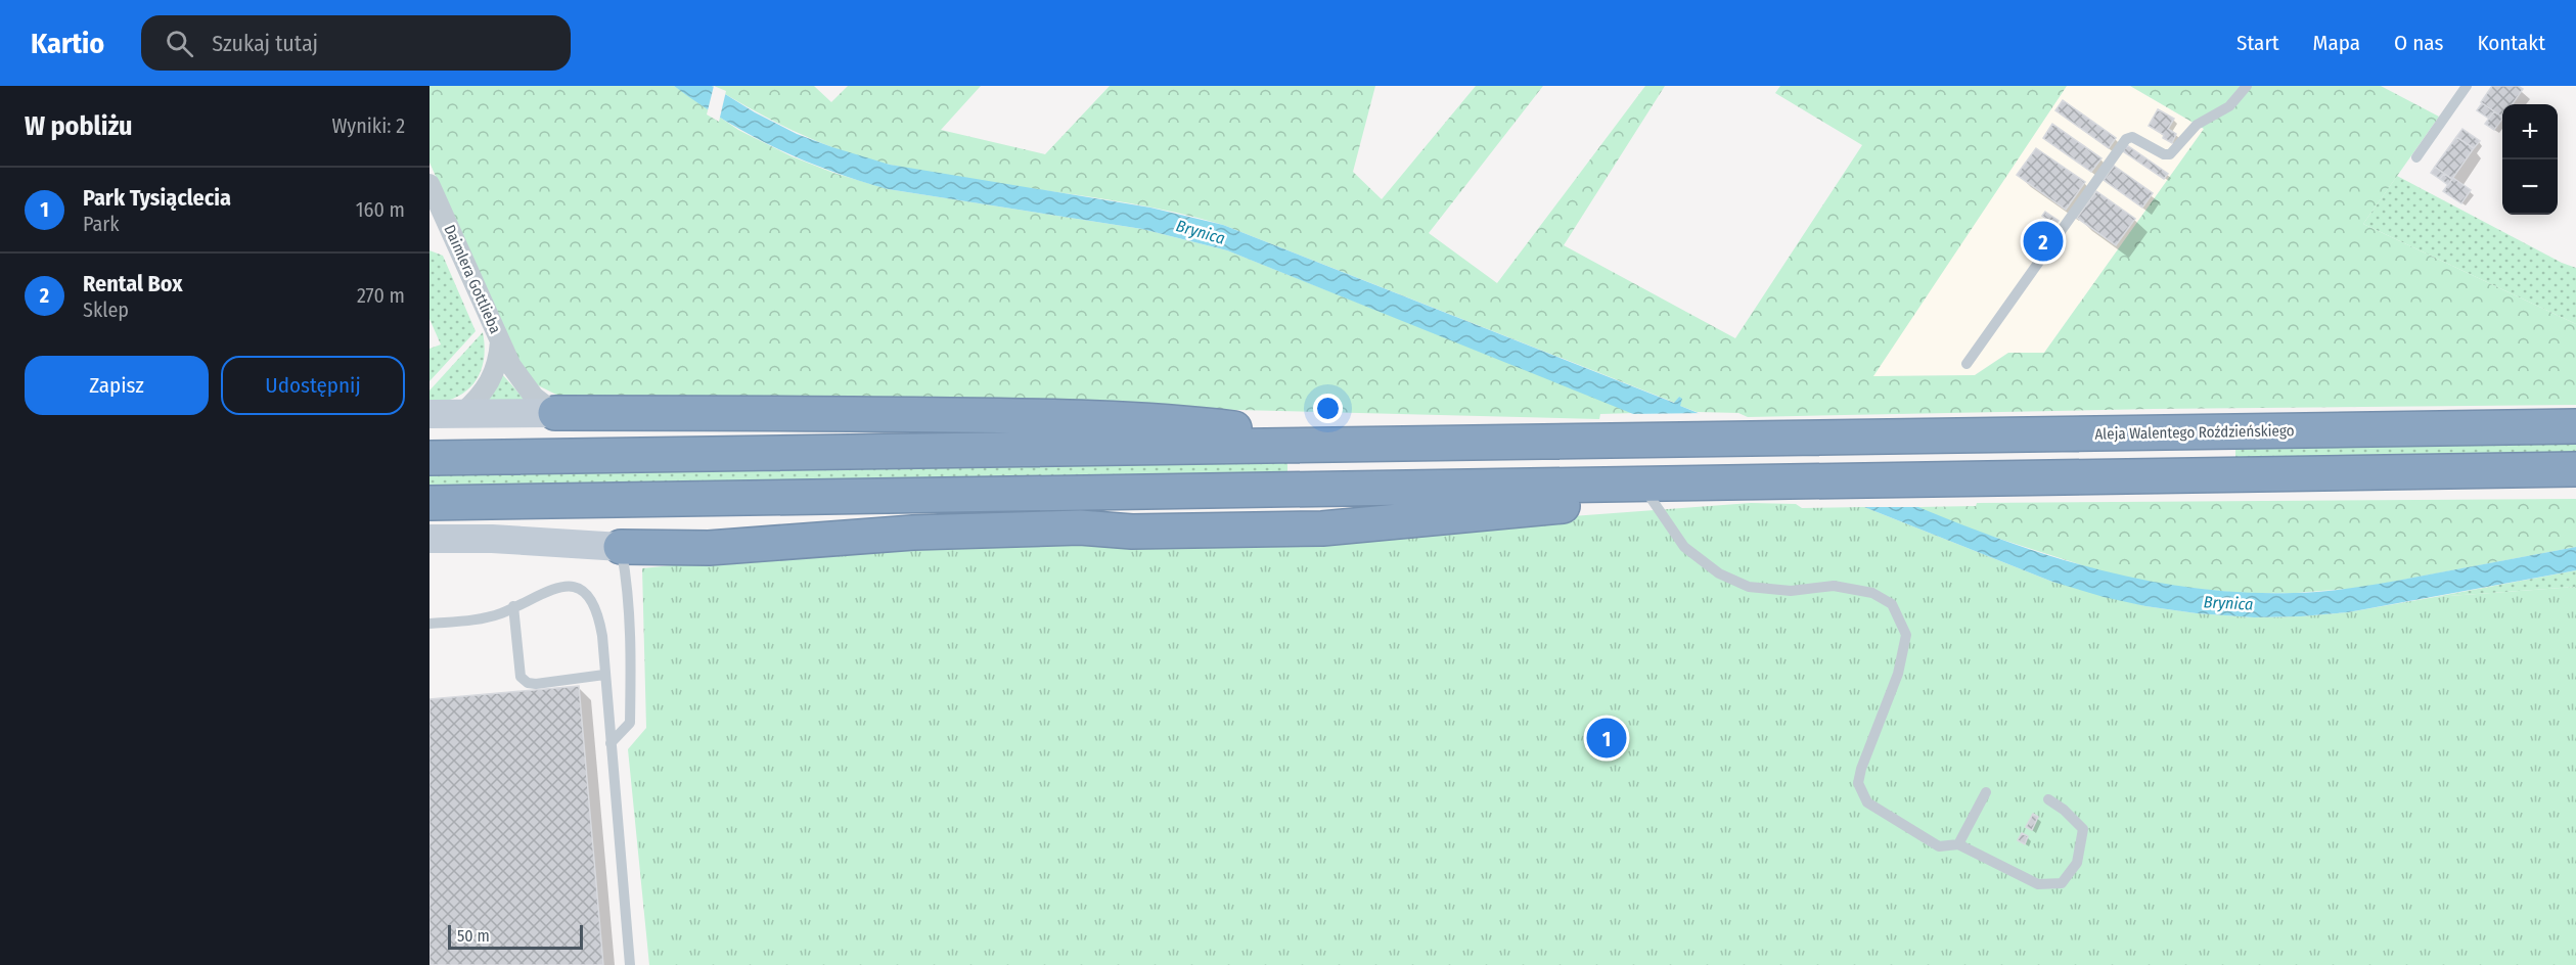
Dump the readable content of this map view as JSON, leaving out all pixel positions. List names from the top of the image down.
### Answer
{
  "streets": {
    "highway": ["Aleja Walentego Roździeńskiego"],
    "street": ["Daimlera Gottlieba"]
  },
  "water": ["Brynica"],
  "scale_bar": "50 m",
  "page": {
    "header": "Kartio",
    "search": "Szukaj tutaj",
    "nav": [
      "Start",
      "Mapa",
      "O nas",
      "Kontakt"
    ],
    "heading": ["W pobliżu", "Wyniki: 2"],
    "map_buttons": ["+", "−"],
    "list": [
      {
        "mark": "1",
        "name": "Park Tysiąclecia",
        "note": "Park",
        "value": "160 m"
      },
      {
        "mark": "2",
        "name": "Rental Box",
        "note": "Sklep",
        "value": "270 m"
      }
    ],
    "pins": ["2", "1"],
    "buttons": ["Zapisz", "Udostępnij"],
    "scale": "50 m"
  }
}
